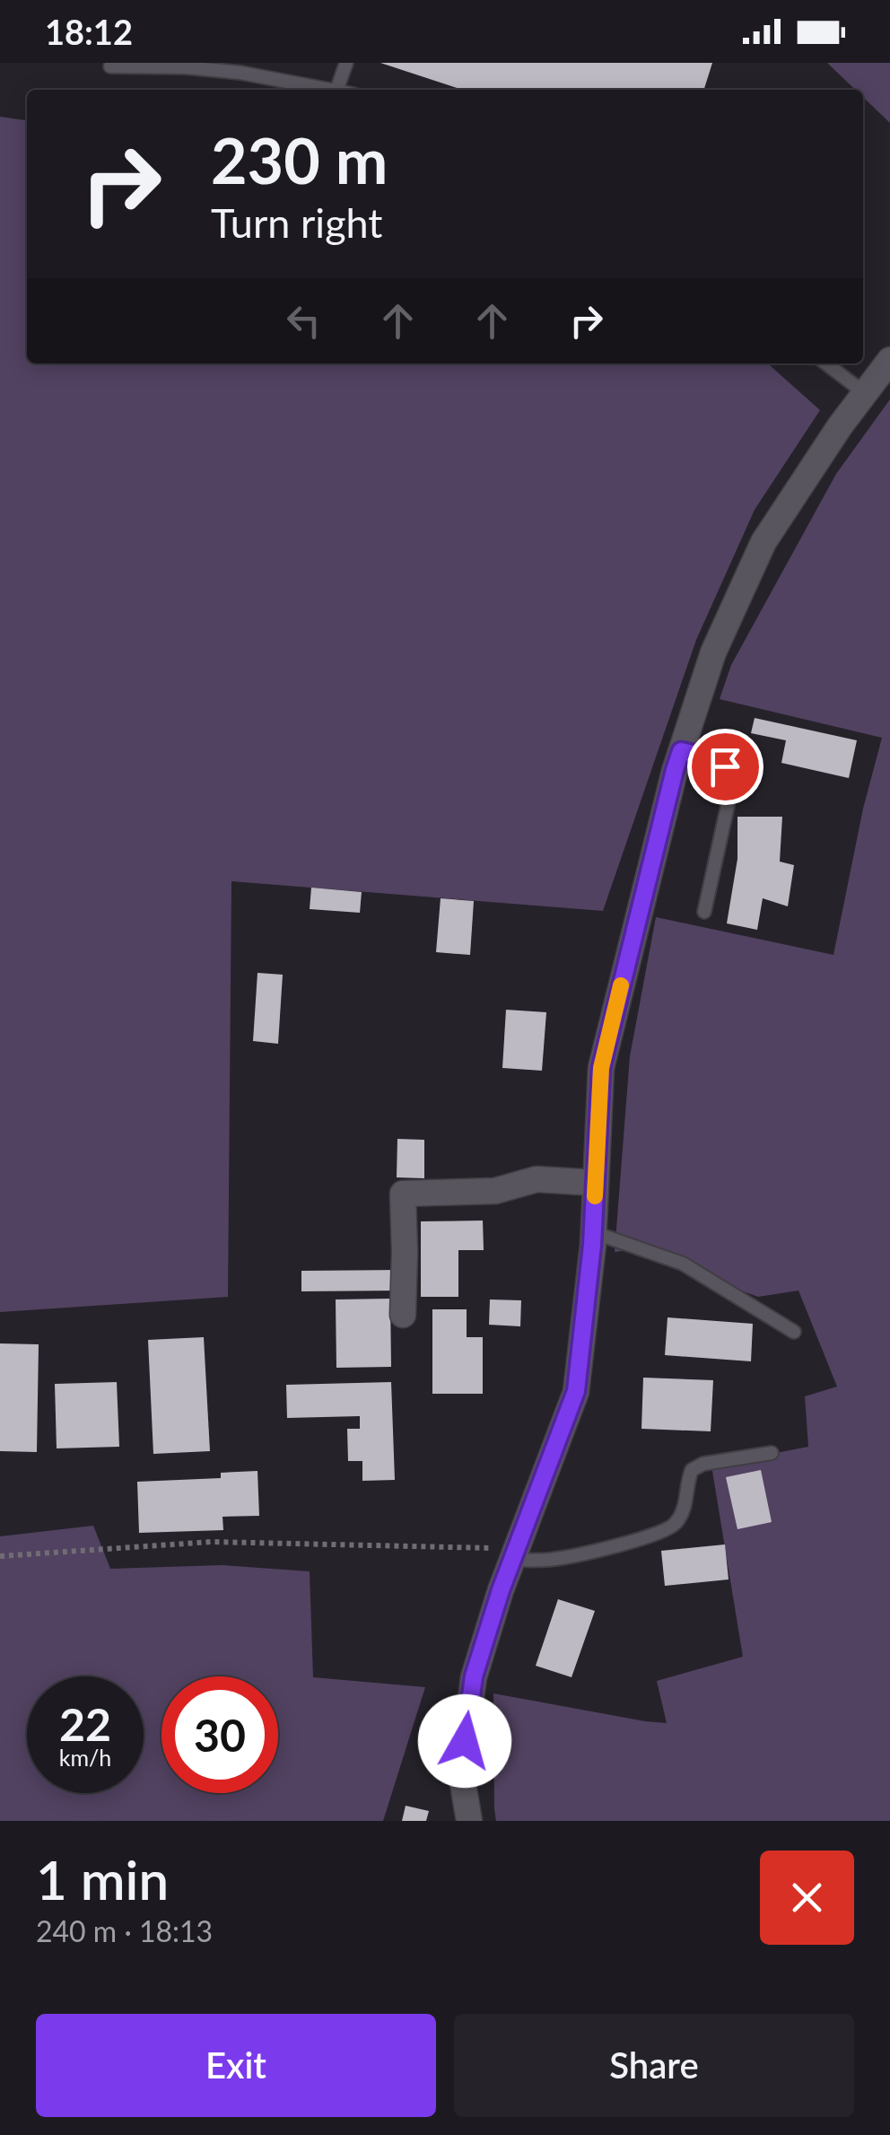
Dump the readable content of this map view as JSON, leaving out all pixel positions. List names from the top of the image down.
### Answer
{
  "page": {
    "status": "18:12",
    "turn": ["230 m", "Turn right"],
    "speed": "22 km/h",
    "limit": "30",
    "heading": ["1 min", "240 m · 18:13"],
    "buttons": ["Exit", "Share"]
  }
}
